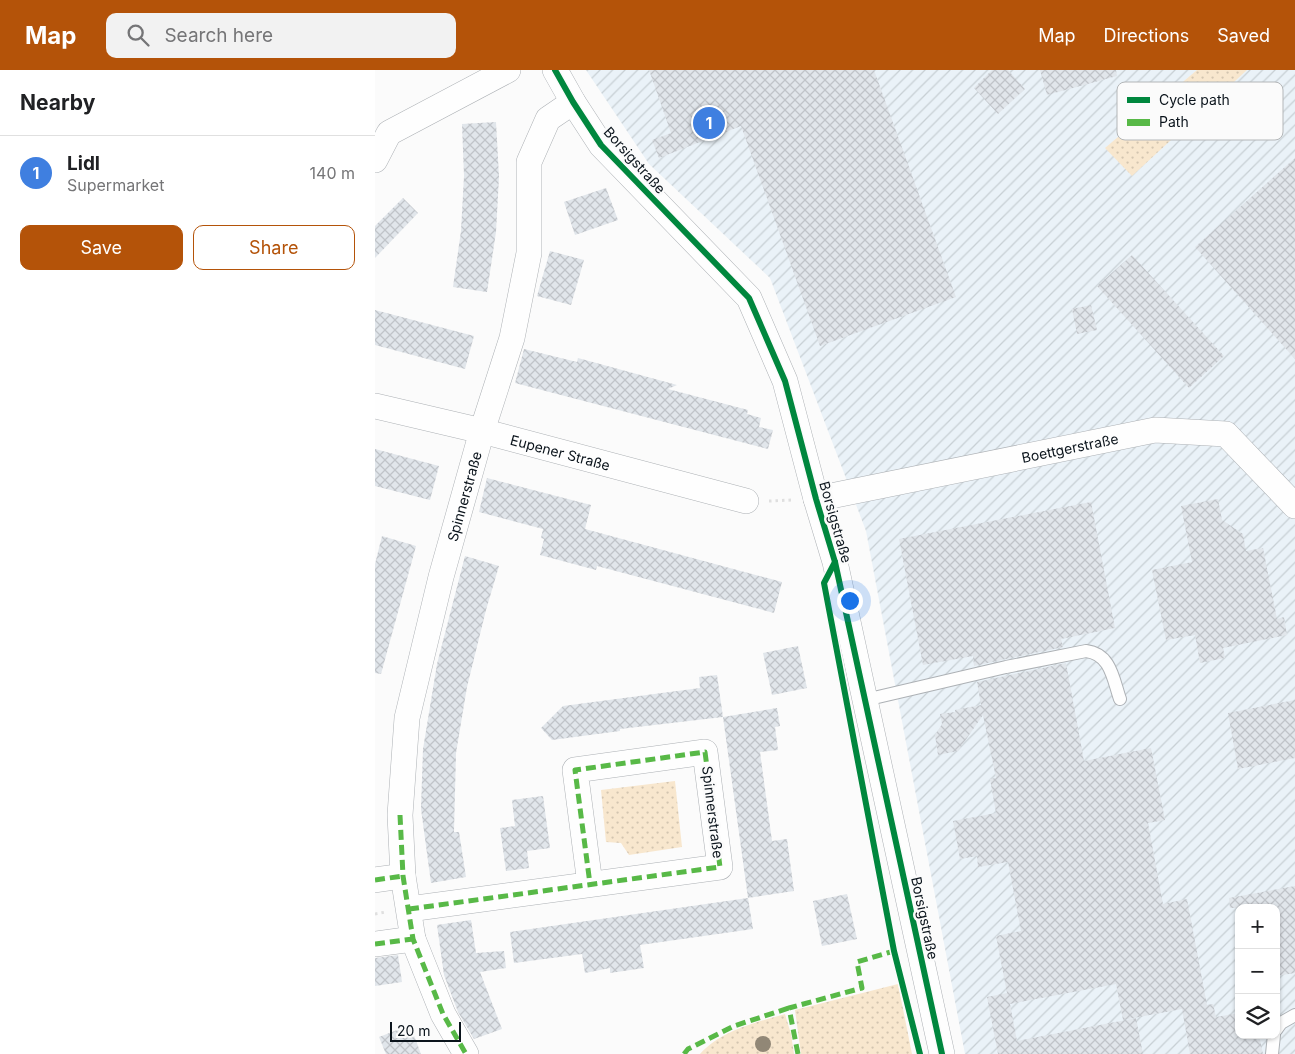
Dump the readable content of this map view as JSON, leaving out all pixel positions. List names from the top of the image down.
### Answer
{
  "streets": {
    "street": [
      "Borsigstraße",
      "Boettgerstraße",
      "Eupener Straße",
      "Spinnerstraße"
    ]
  },
  "crossings": [
    ["Borsigstraße", "Boettgerstraße"],
    ["Borsigstraße", "Spinnerstraße"],
    ["Eupener Straße", "Spinnerstraße"]
  ],
  "legend": ["Cycle path", "Path"],
  "scale_bar": "20 m",
  "page": {
    "header": "Map",
    "search": "Search here",
    "nav": ["Map", "Directions", "Saved"],
    "heading": "Nearby",
    "pins": "1",
    "list": [
      {
        "mark": "1",
        "name": "Lidl",
        "note": "Supermarket",
        "value": "140 m"
      }
    ],
    "buttons": ["Save", "Share"],
    "map_buttons": ["+", "−"],
    "scale": "20 m"
  }
}
